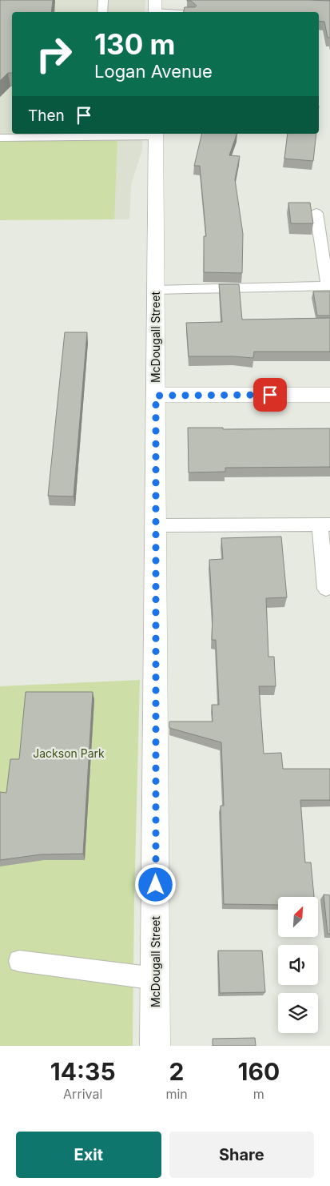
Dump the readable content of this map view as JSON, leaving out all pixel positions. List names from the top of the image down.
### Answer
{
  "streets": {
    "street": ["McDougall Street"]
  },
  "parks": ["Jackson Park"],
  "north": "top right",
  "page": {
    "turn": ["130 m", "Logan Avenue"],
    "then": "Then",
    "eta": [
      "14:35",
      "Arrival",
      "2",
      "min",
      "160",
      "m"
    ],
    "buttons": ["Exit", "Share"]
  }
}
